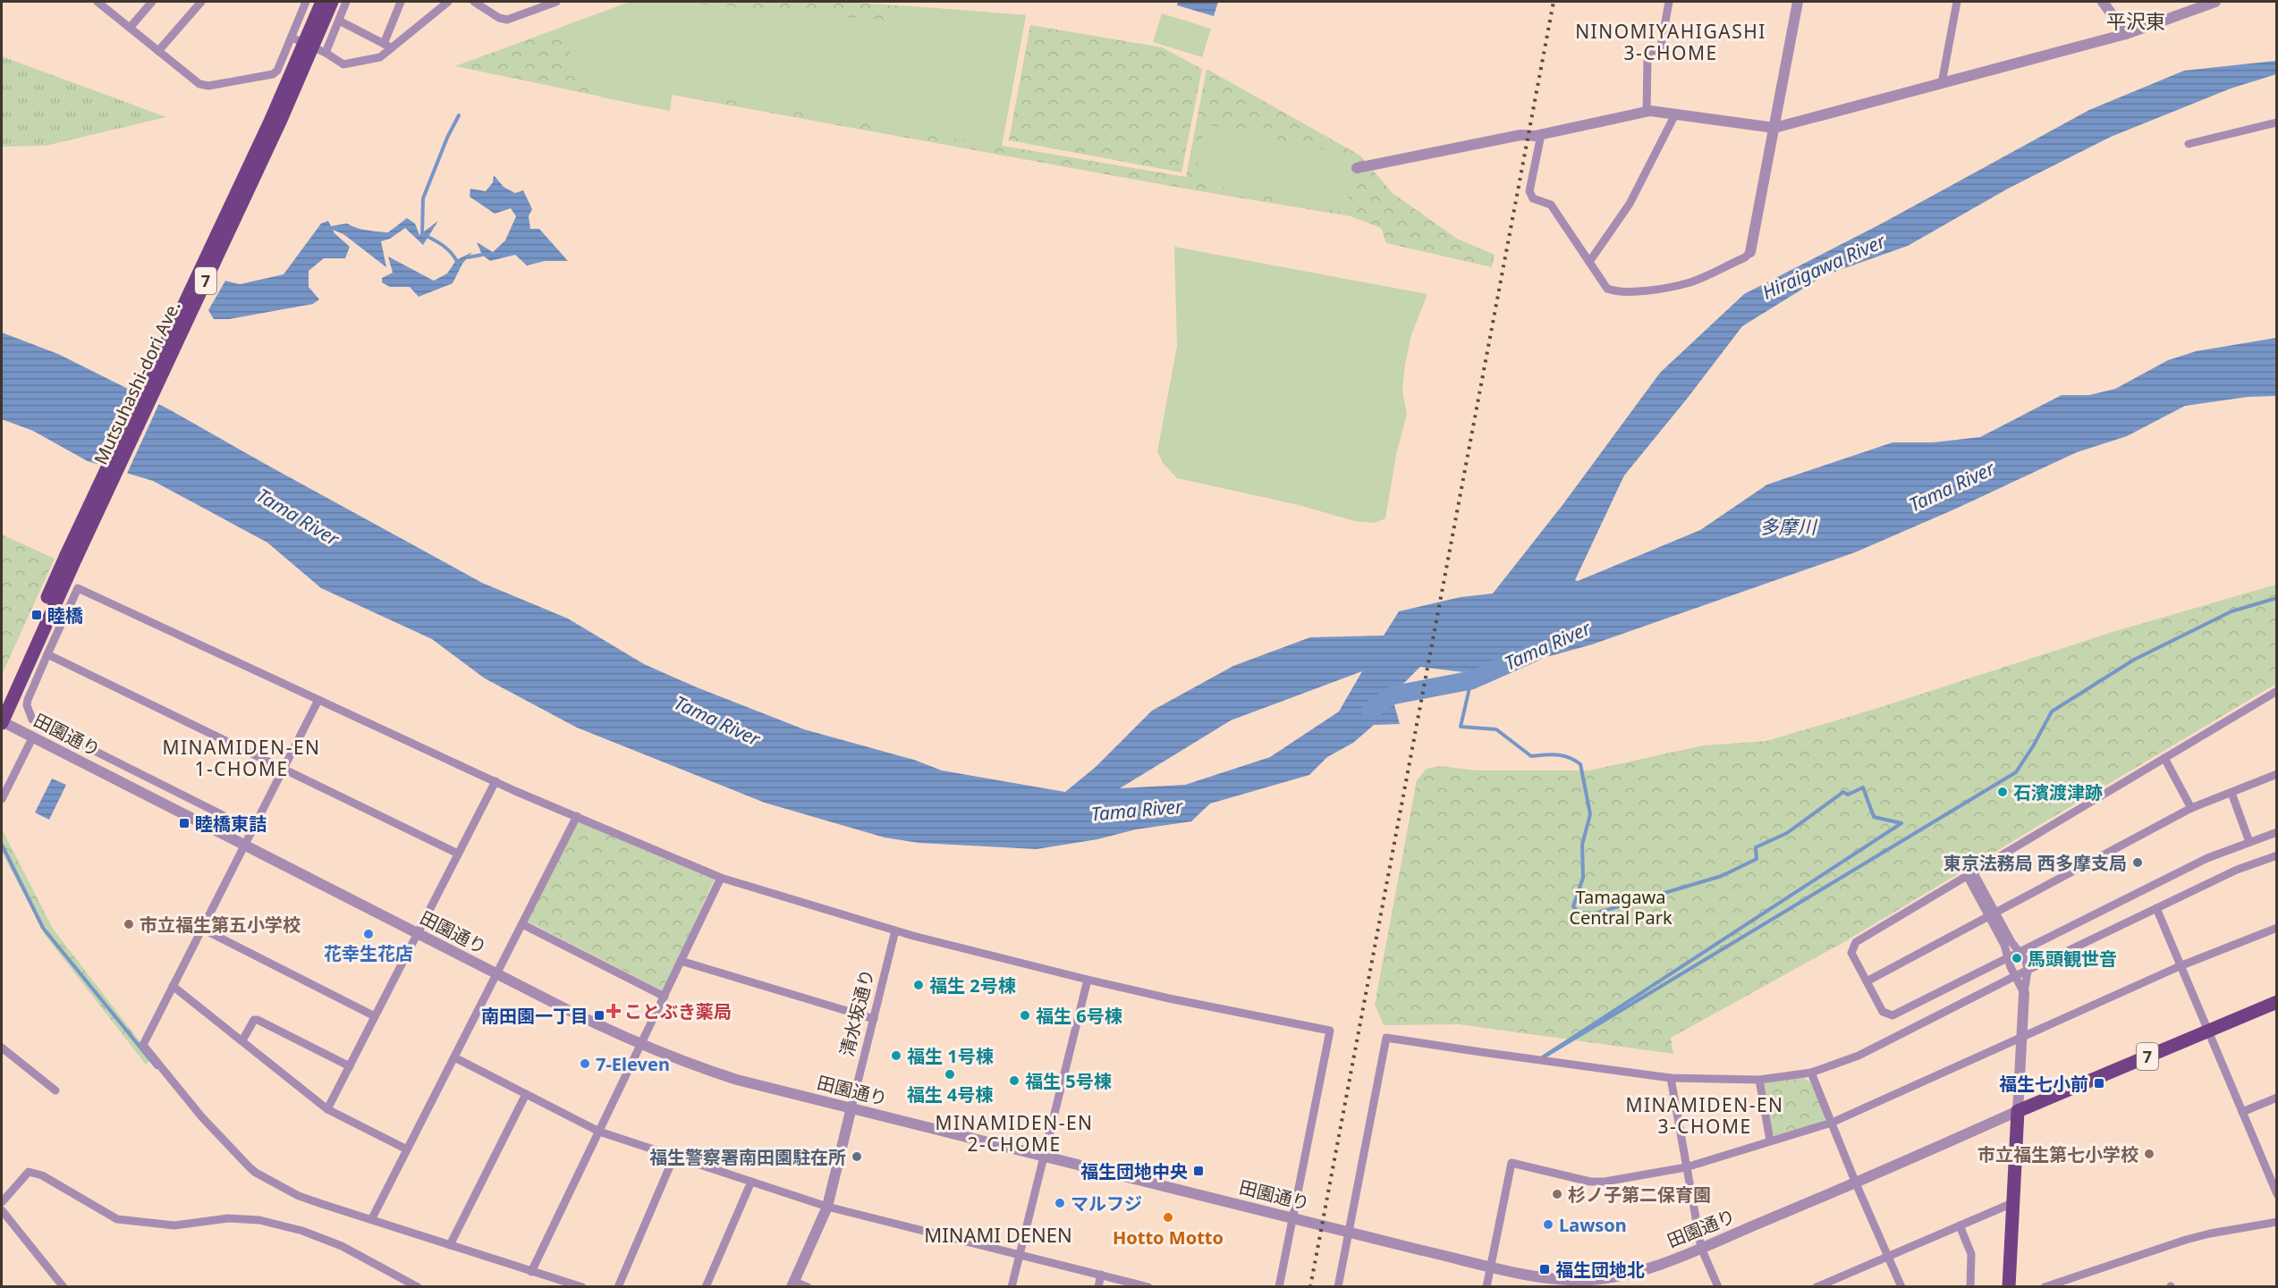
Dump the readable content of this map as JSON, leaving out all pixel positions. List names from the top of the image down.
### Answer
{
  "streets": {
    "main road": ["7", "Mutsuhashi-dori Ave."],
    "street": ["田園通り", "清水坂通り"]
  },
  "crossings": [
    ["7", "田園通り"],
    ["Mutsuhashi-dori Ave.", "田園通り"],
    ["田園通り", "清水坂通り"]
  ],
  "districts": [
    "平沢東",
    "NINOMIYAHIGASHI 3-CHOME",
    "MINAMIDEN-EN 1-CHOME",
    "MINAMIDEN-EN 3-CHOME",
    "MINAMIDEN-EN 2-CHOME",
    "MINAMI DENEN"
  ],
  "water": ["Hiraigawa River", "Tama River", "多摩川"],
  "parks": ["Tamagawa Central Park"],
  "places": {
    "transit": [
      "睦橋",
      "睦橋東詰",
      "南田園一丁目",
      "福生七小前",
      "福生団地中央",
      "福生団地北"
    ],
    "other": [
      "石濱渡津跡",
      "東京法務局 西多摩支局",
      "市立福生第五小学校",
      "花幸生花店",
      "馬頭観世音",
      "福生 2号棟",
      "福生 6号棟",
      "福生 1号棟",
      "7-Eleven",
      "福生 4号棟",
      "福生 5号棟",
      "市立福生第七小学校",
      "福生警察署南田園駐在所",
      "杉ノ子第二保育園",
      "マルフジ",
      "Hotto Motto",
      "Lawson"
    ],
    "health": ["ことぶき薬局"]
  }
}
